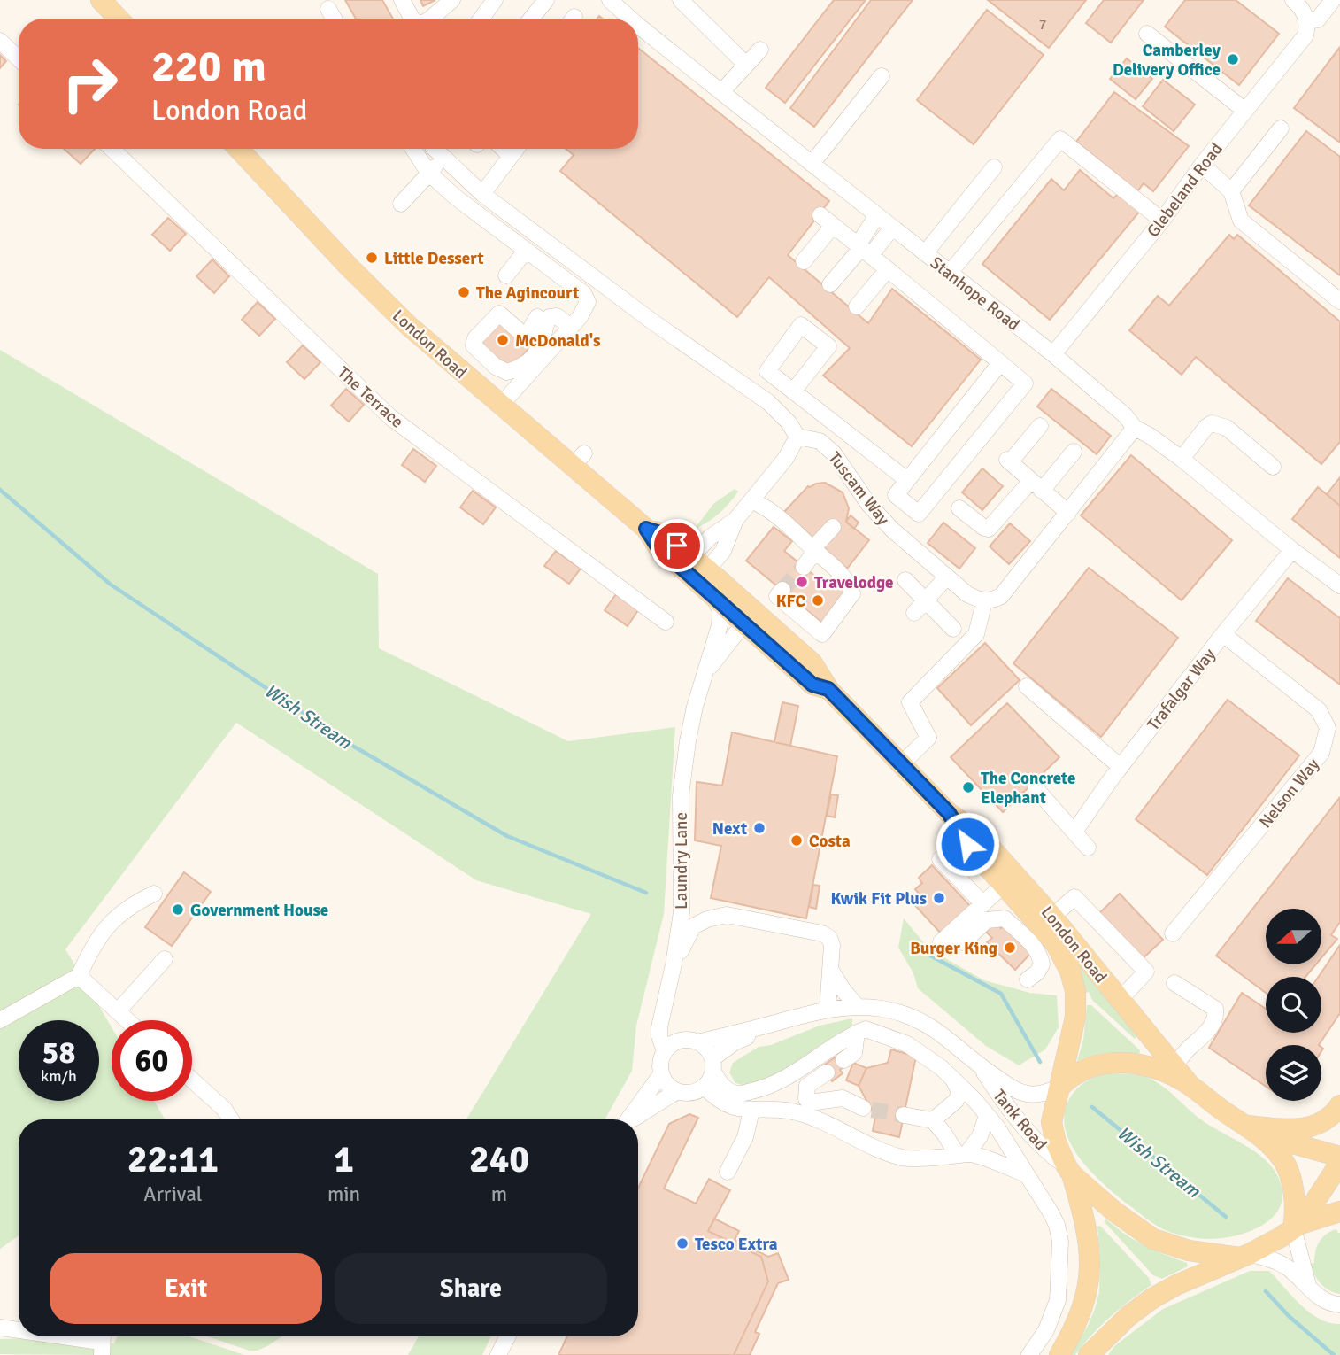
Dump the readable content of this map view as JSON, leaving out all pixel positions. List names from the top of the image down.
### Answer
{
  "streets": {
    "main road": ["London Road"],
    "street": [
      "Glebeland Road",
      "Stanhope Road",
      "The Terrace",
      "Tuscam Way",
      "Trafalgar Way",
      "Nelson Way",
      "Laundry Lane",
      "Tank Road"
    ]
  },
  "crossings": [
    ["Glebeland Road", "Stanhope Road"],
    ["Stanhope Road", "Trafalgar Way"],
    ["London Road", "Laundry Lane"],
    ["London Road", "Tank Road"],
    ["Trafalgar Way", "Nelson Way"],
    ["Laundry Lane", "Tank Road"]
  ],
  "water": ["Wish Stream"],
  "places": [
    "Camberley Delivery Office",
    "Little Dessert",
    "The Agincourt",
    "McDonald's",
    "Travelodge",
    "KFC",
    "The Concrete Elephant",
    "Next",
    "Costa",
    "Kwik Fit Plus",
    "Government House",
    "Burger King",
    "Tesco Extra"
  ],
  "house_numbers": ["7"],
  "north": "left",
  "page": {
    "turn": ["220 m", "London Road"],
    "speed": "58 km/h",
    "limit": "60",
    "eta": [
      "22:11",
      "Arrival",
      "1",
      "min",
      "240",
      "m"
    ],
    "buttons": ["Exit", "Share"]
  }
}
